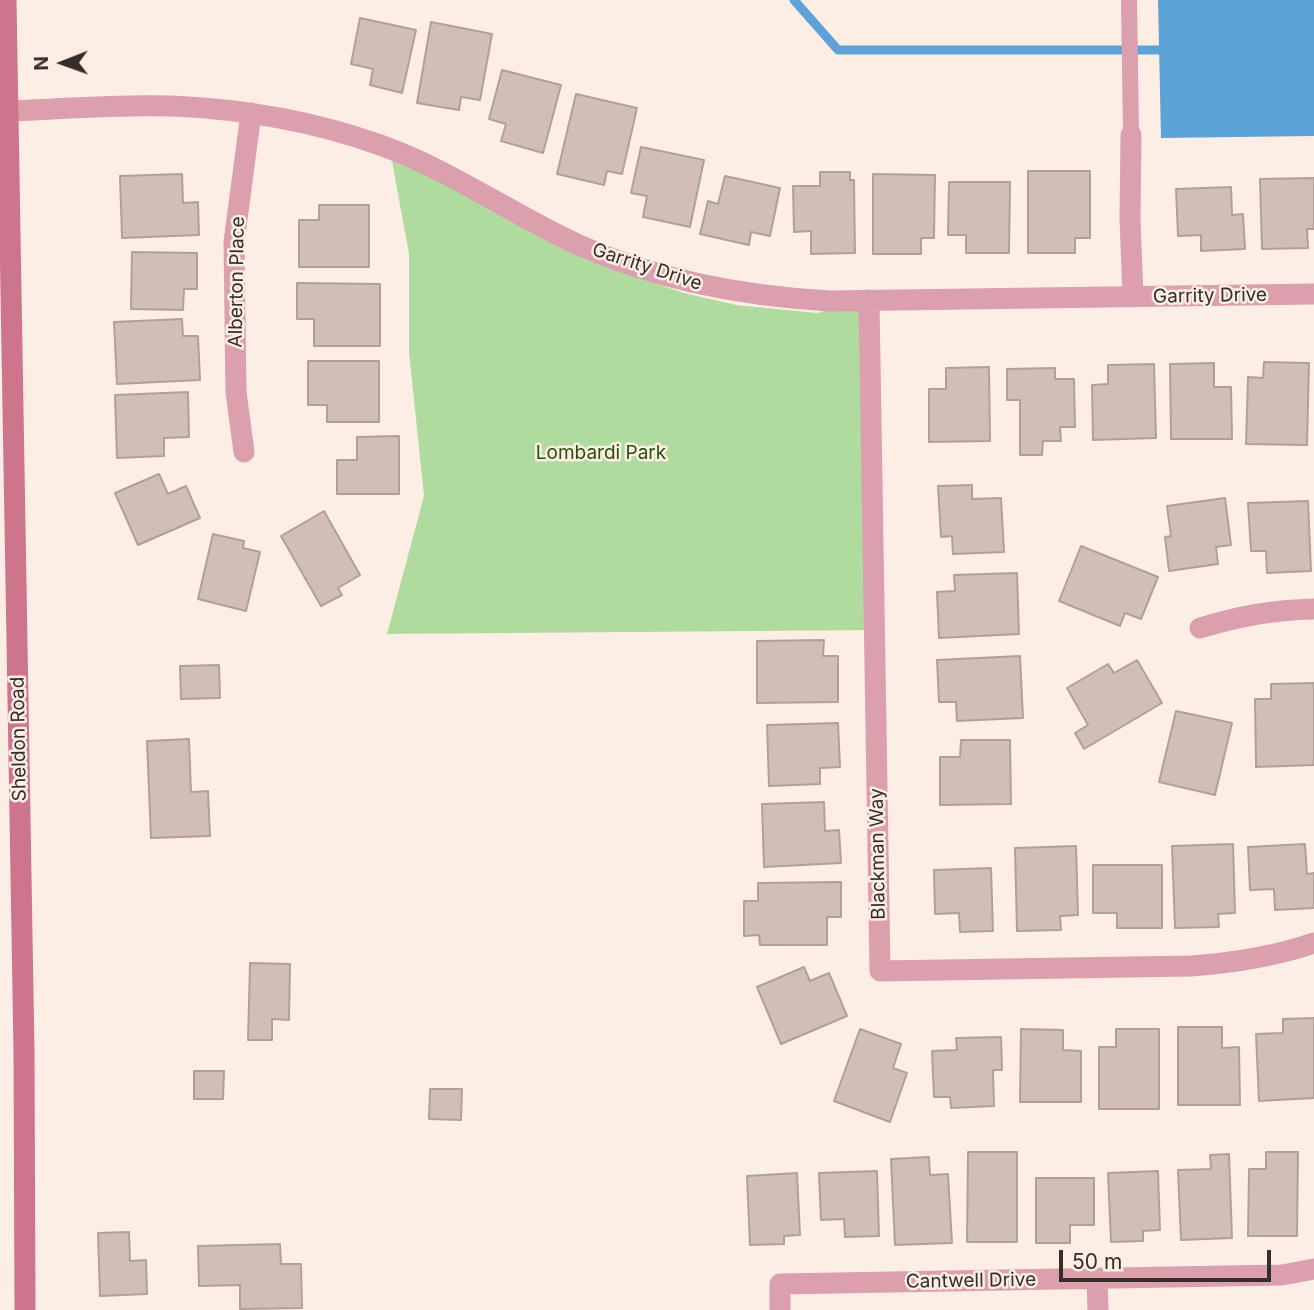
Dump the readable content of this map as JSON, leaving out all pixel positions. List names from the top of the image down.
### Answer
{
  "streets": {
    "main road": ["Sheldon Road"],
    "street": [
      "Garrity Drive",
      "Alberton Place",
      "Blackman Way",
      "Cantwell Drive"
    ]
  },
  "crossings": [
    ["Garrity Drive", "Alberton Place"],
    ["Garrity Drive", "Sheldon Road"],
    ["Garrity Drive", "Blackman Way"]
  ],
  "parks": ["Lombardi Park"],
  "scale_bar": "50 m",
  "north": "left"
}
